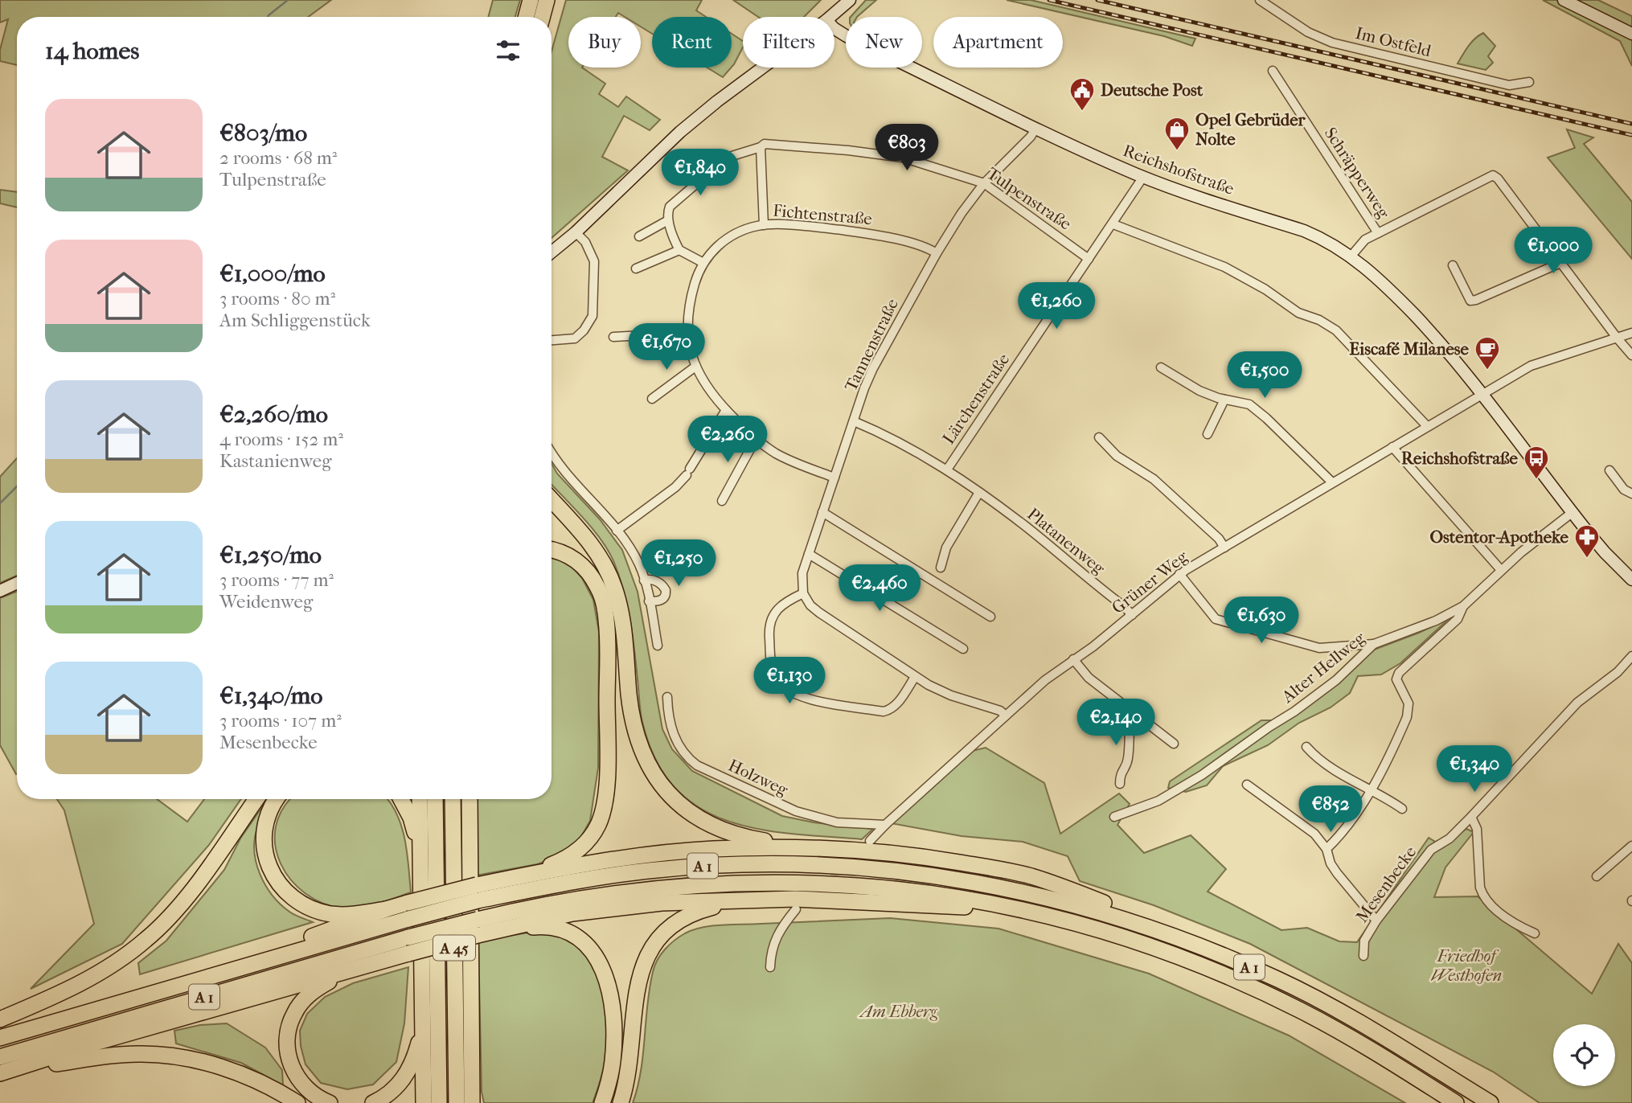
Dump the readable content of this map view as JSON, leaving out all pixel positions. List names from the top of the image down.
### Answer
{
  "streets": {
    "highway": ["A 1", "A 45"],
    "street": [
      "Im Ostfeld",
      "Reichshofstraße",
      "Schräpperweg",
      "Tulpenstraße",
      "Fichtenstraße",
      "Tannenstraße",
      "Lärchenstraße",
      "Platanenweg",
      "Grüner Weg",
      "Alter Hellweg",
      "Holzweg",
      "Mesenbecke"
    ]
  },
  "crossings": [
    ["Reichshofstraße", "Schräpperweg"],
    ["Reichshofstraße", "Tannenstraße"],
    ["Reichshofstraße", "Lärchenstraße"],
    ["Reichshofstraße", "Grüner Weg"],
    ["Reichshofstraße", "Alter Hellweg"],
    ["Tulpenstraße", "Tannenstraße"],
    ["Tulpenstraße", "Lärchenstraße"],
    ["Fichtenstraße", "Tannenstraße"],
    ["Tannenstraße", "Platanenweg"],
    ["Lärchenstraße", "Platanenweg"],
    ["Platanenweg", "Grüner Weg"],
    ["Grüner Weg", "Holzweg"]
  ],
  "parks": ["Friedhof Westhofen", "Am Ebberg"],
  "places": {
    "public building": ["Deutsche Post"],
    "shop": ["Opel Gebrüder Nolte"],
    "cafe": ["Eiscafé Milanese"],
    "bus stop": ["Reichshofstraße"],
    "pharmacy": ["Ostentor-Apotheke"]
  },
  "page": {
    "chip": [
      "Buy",
      "Rent",
      "Filters",
      "New",
      "Apartment"
    ],
    "heading": "14 homes",
    "list": [
      {
        "name": "€803/mo",
        "note": "2 rooms · 68 m² · Tulpenstraße"
      },
      {
        "name": "€1,000/mo",
        "note": "3 rooms · 80 m² · Am Schliggenstück"
      },
      {
        "name": "€2,260/mo",
        "note": "4 rooms · 152 m² · Kastanienweg"
      },
      {
        "name": "€1,250/mo",
        "note": "3 rooms · 77 m² · Weidenweg"
      },
      {
        "name": "€1,340/mo",
        "note": "3 rooms · 107 m² · Mesenbecke"
      }
    ],
    "price": [
      "€803",
      "€1,840",
      "€1,000",
      "€1,260",
      "€1,670",
      "€1,500",
      "€2,260",
      "€1,250",
      "€2,460",
      "€1,630",
      "€1,130",
      "€2,140",
      "€1,340",
      "€852"
    ]
  }
}
